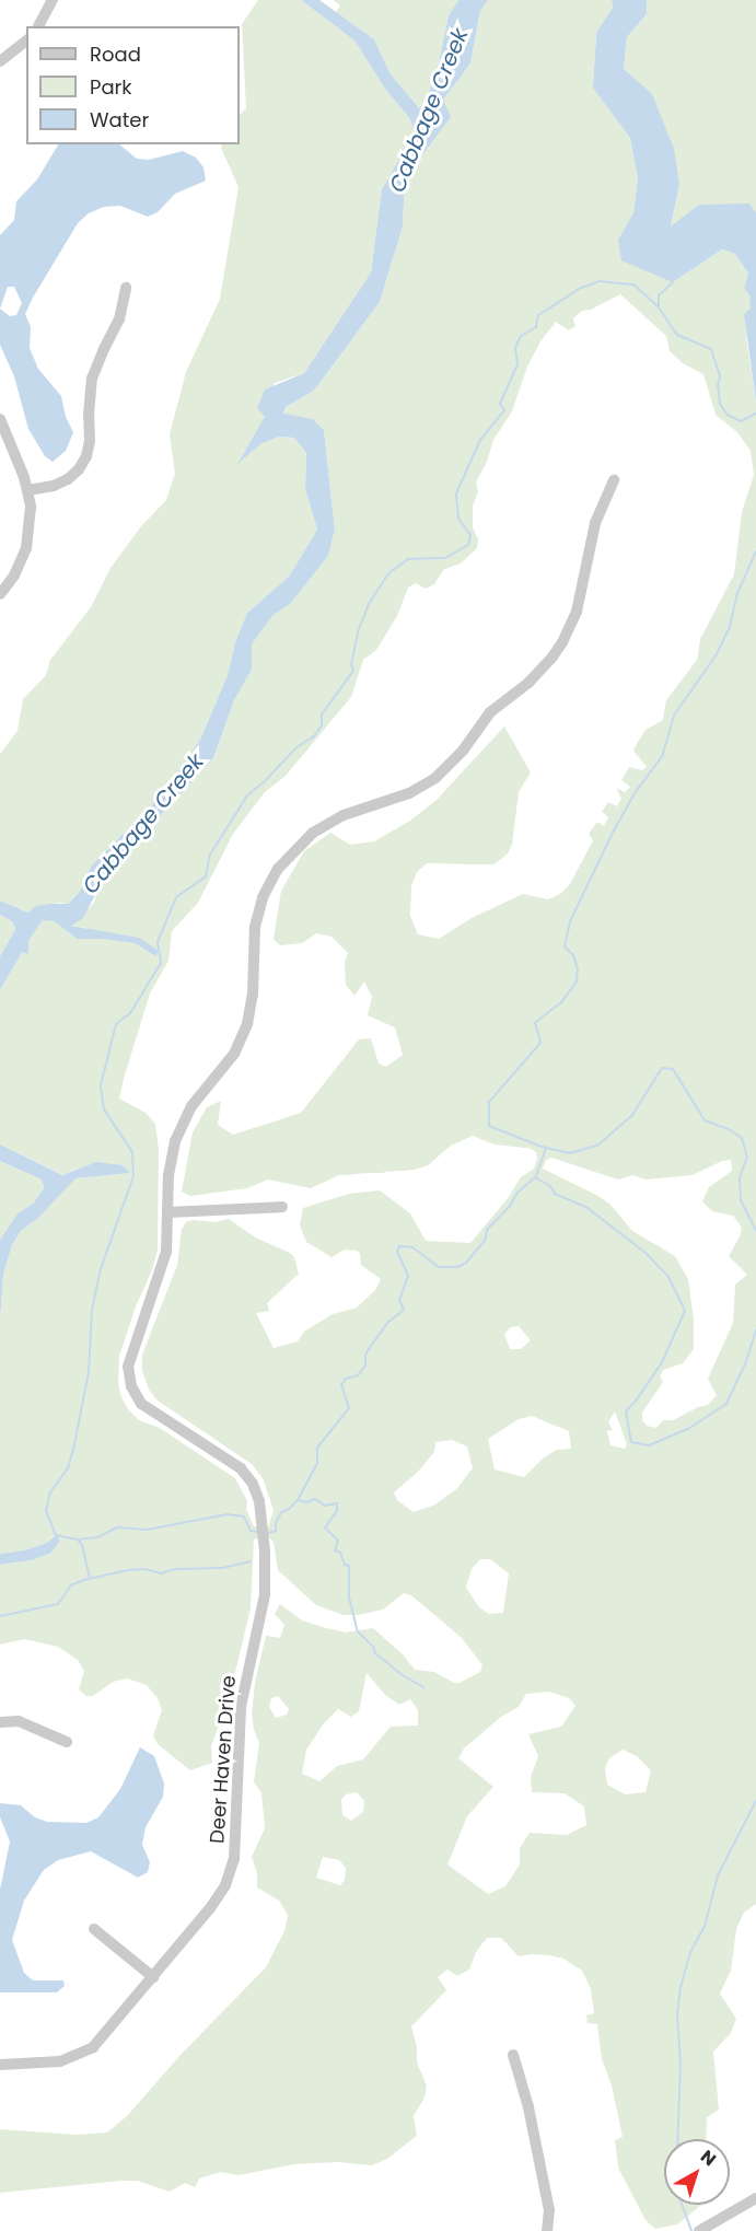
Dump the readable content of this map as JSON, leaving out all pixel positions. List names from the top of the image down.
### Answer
{
  "streets": {
    "street": ["Deer Haven Drive"]
  },
  "water": ["Cabbage Creek"],
  "legend": ["Road", "Park", "Water"],
  "north": "top right"
}
